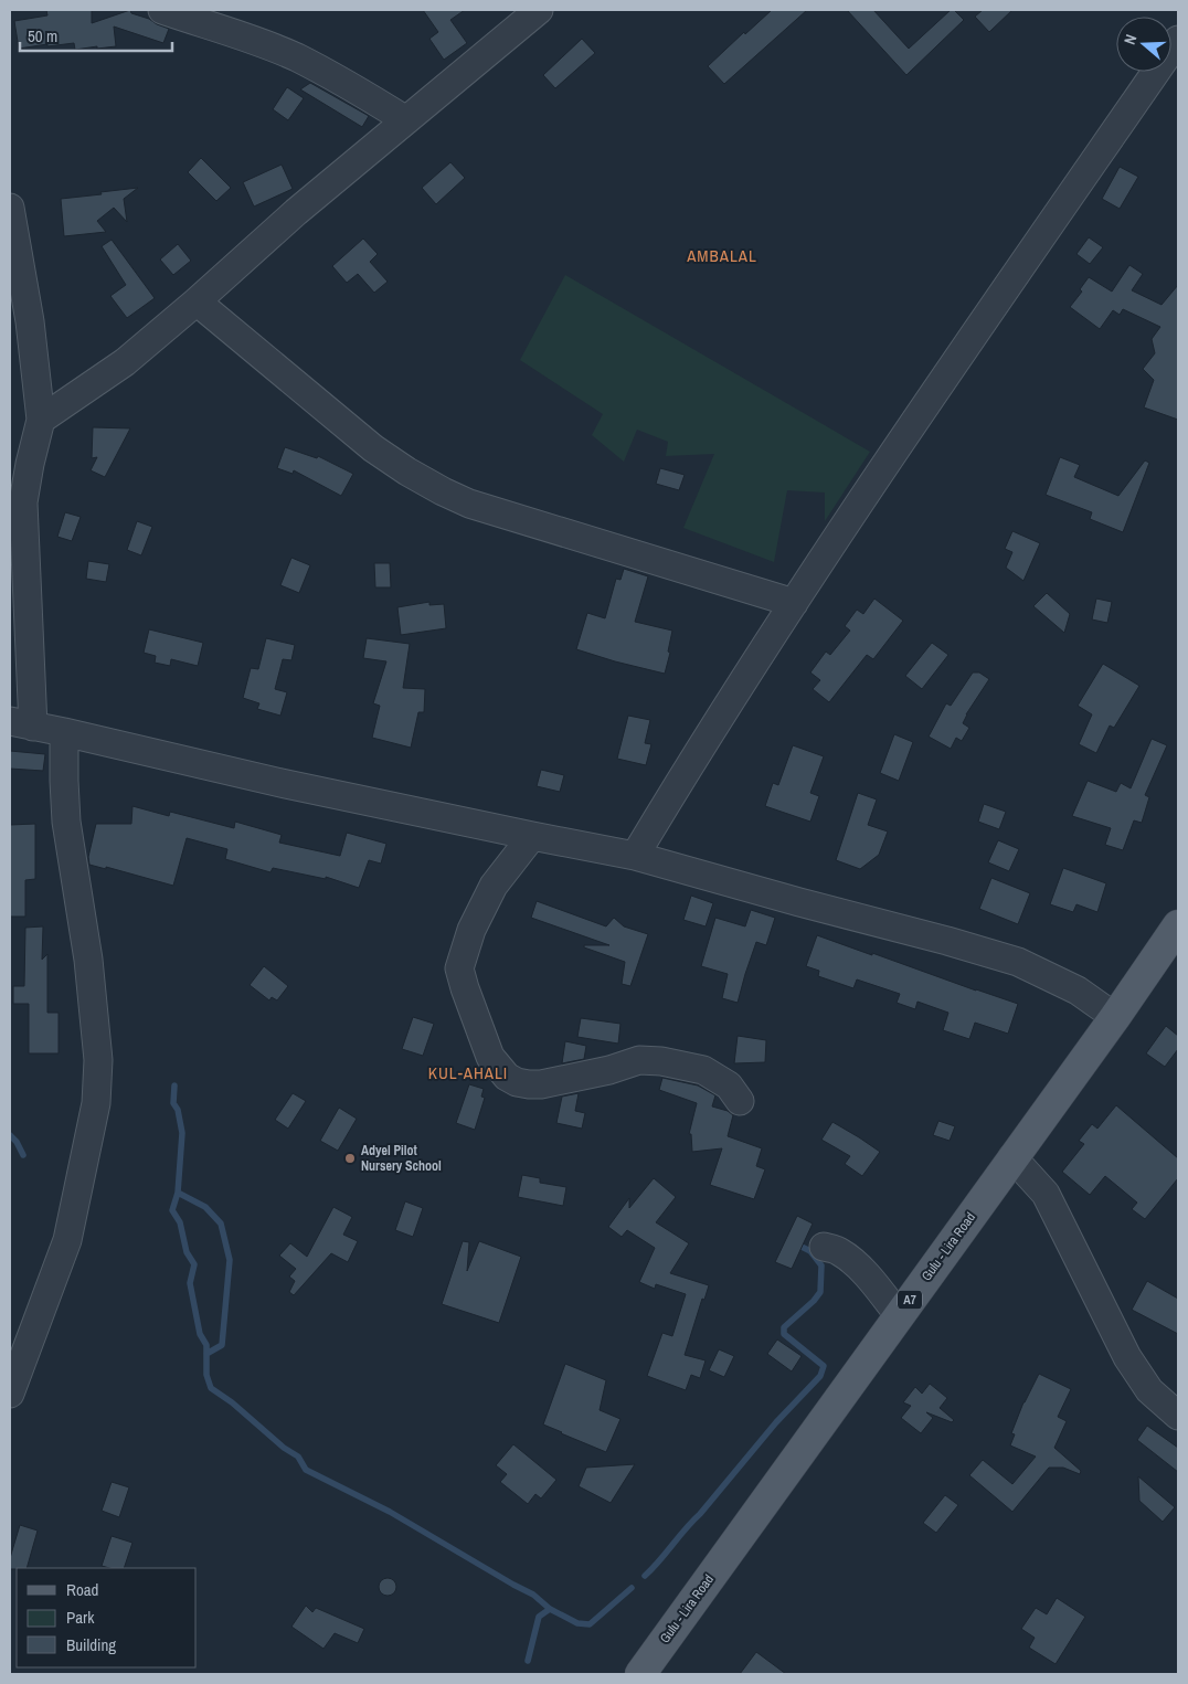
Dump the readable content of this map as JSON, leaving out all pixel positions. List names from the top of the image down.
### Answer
{
  "streets": {
    "main road": ["Gulu - Lira Road", "A7"]
  },
  "districts": ["AMBALAL", "KUL-AHALI"],
  "places": ["Adyel Pilot Nursery School"],
  "legend": ["Road", "Park", "Building"],
  "scale_bar": "50 m",
  "north": "left"
}
